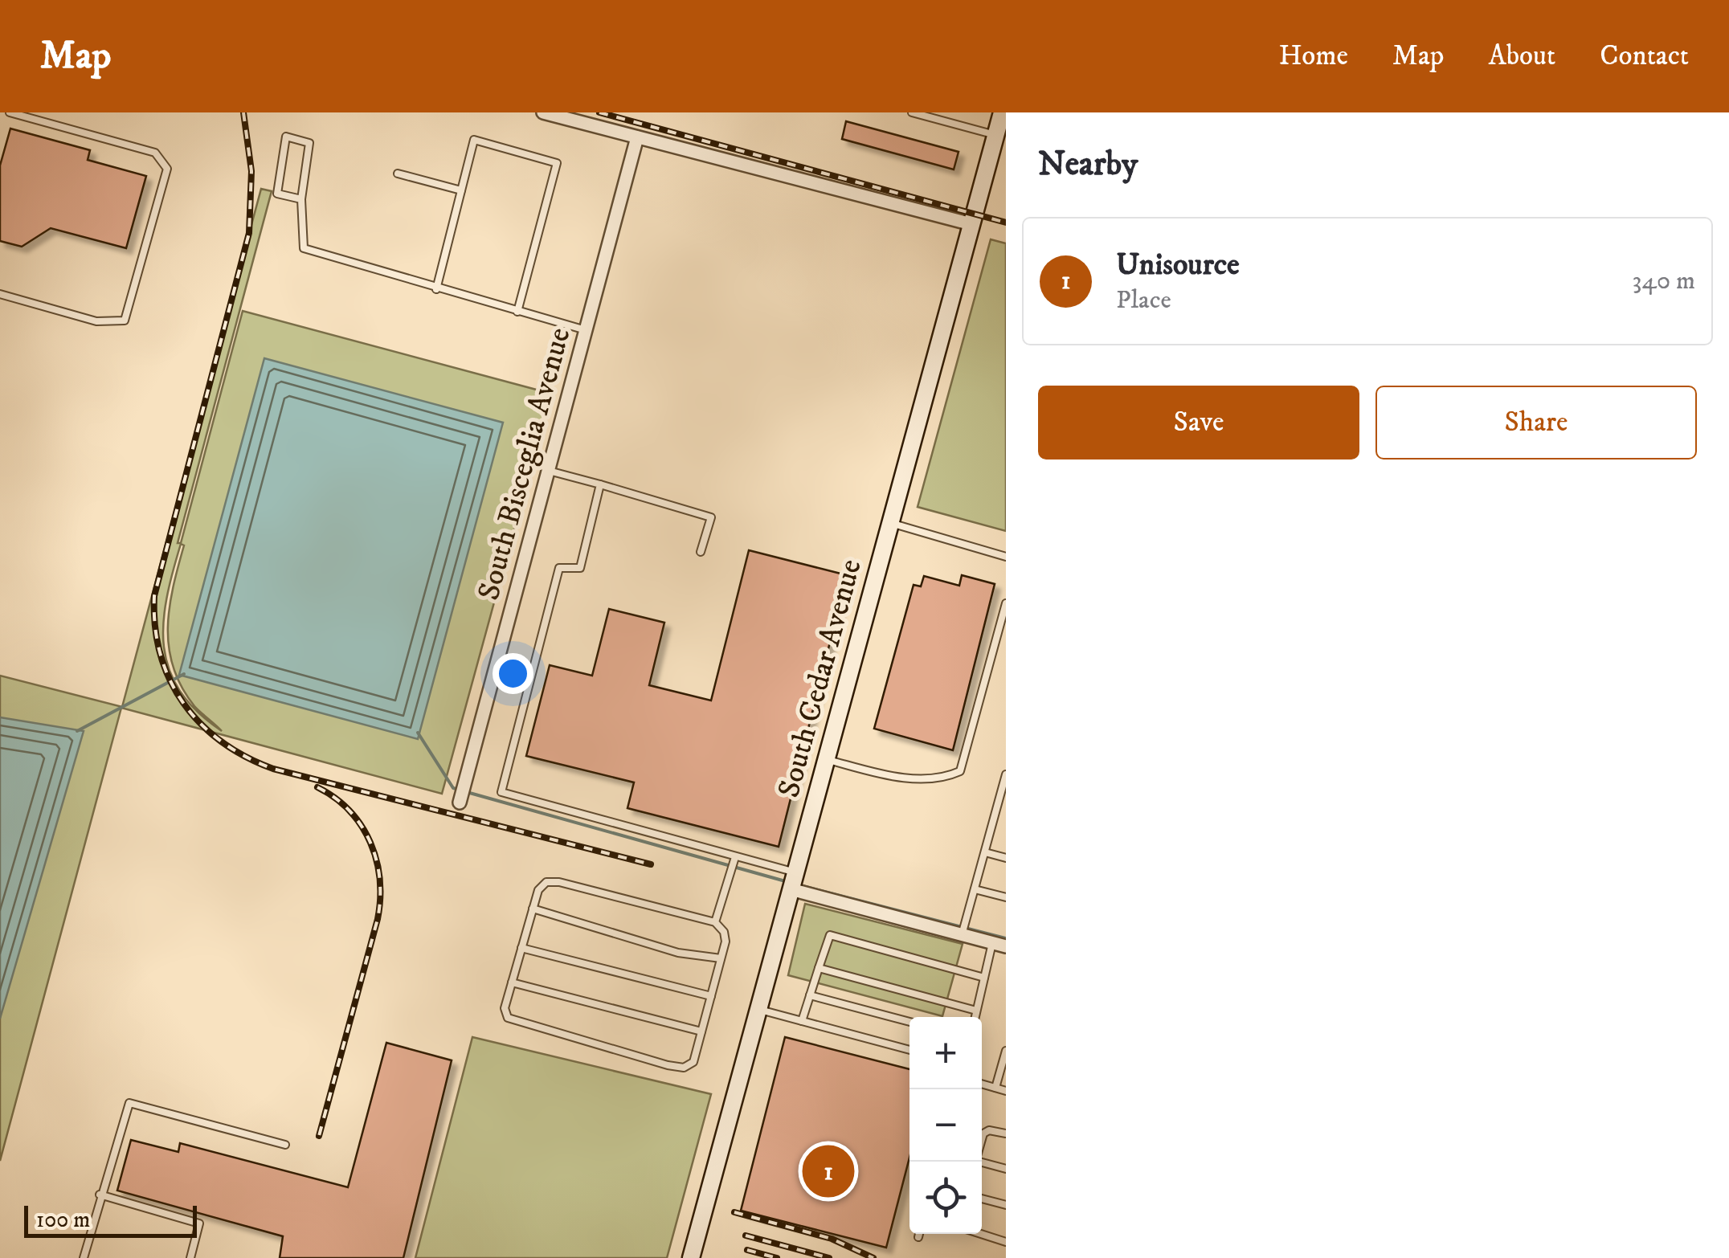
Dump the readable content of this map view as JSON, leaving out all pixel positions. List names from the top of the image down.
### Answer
{
  "streets": {
    "main road": ["South Cedar Avenue"],
    "street": ["South Bisceglia Avenue"]
  },
  "scale_bar": "100 m",
  "page": {
    "header": "Map",
    "nav": [
      "Home",
      "Map",
      "About",
      "Contact"
    ],
    "heading": "Nearby",
    "list": [
      {
        "mark": "1",
        "name": "Unisource",
        "note": "Place",
        "value": "340 m"
      }
    ],
    "buttons": ["Save", "Share"],
    "map_buttons": ["+", "−"],
    "pins": "1",
    "scale": "100 m"
  }
}
